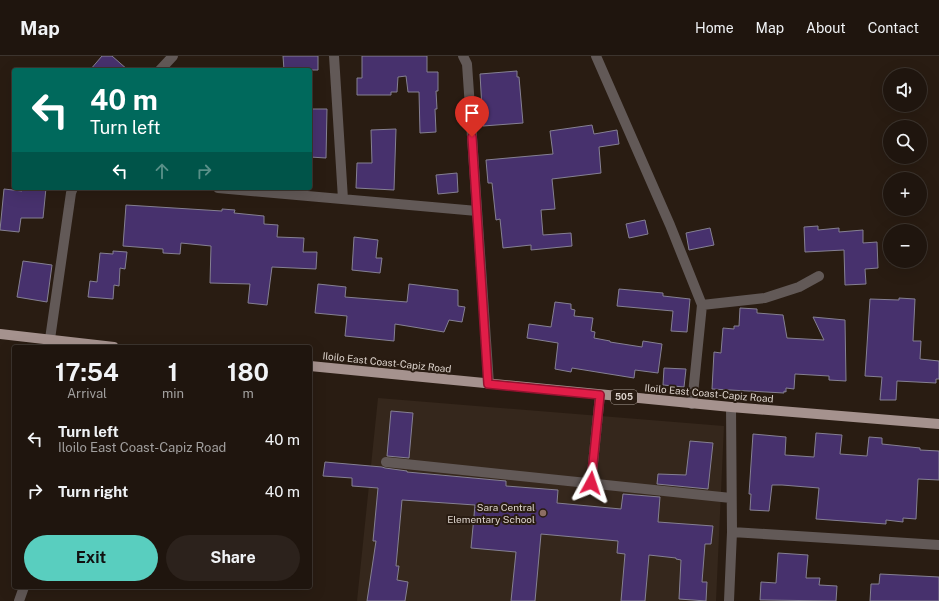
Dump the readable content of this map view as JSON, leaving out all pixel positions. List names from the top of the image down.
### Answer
{
  "streets": {
    "main road": ["Iloilo East Coast-Capiz Road", "505"]
  },
  "places": ["Sara Central Elementary School"],
  "page": {
    "header": "Map",
    "nav": [
      "Home",
      "Map",
      "About",
      "Contact"
    ],
    "map_buttons": ["+", "−"],
    "turn": ["40 m", "Turn left"],
    "eta": [
      "17:54",
      "Arrival",
      "1",
      "min",
      "180",
      "m"
    ],
    "list": [
      {
        "name": "Turn left",
        "note": "Iloilo East Coast-Capiz Road",
        "value": "40 m"
      },
      {
        "name": "Turn right",
        "value": "40 m"
      }
    ],
    "buttons": ["Exit", "Share"]
  }
}
